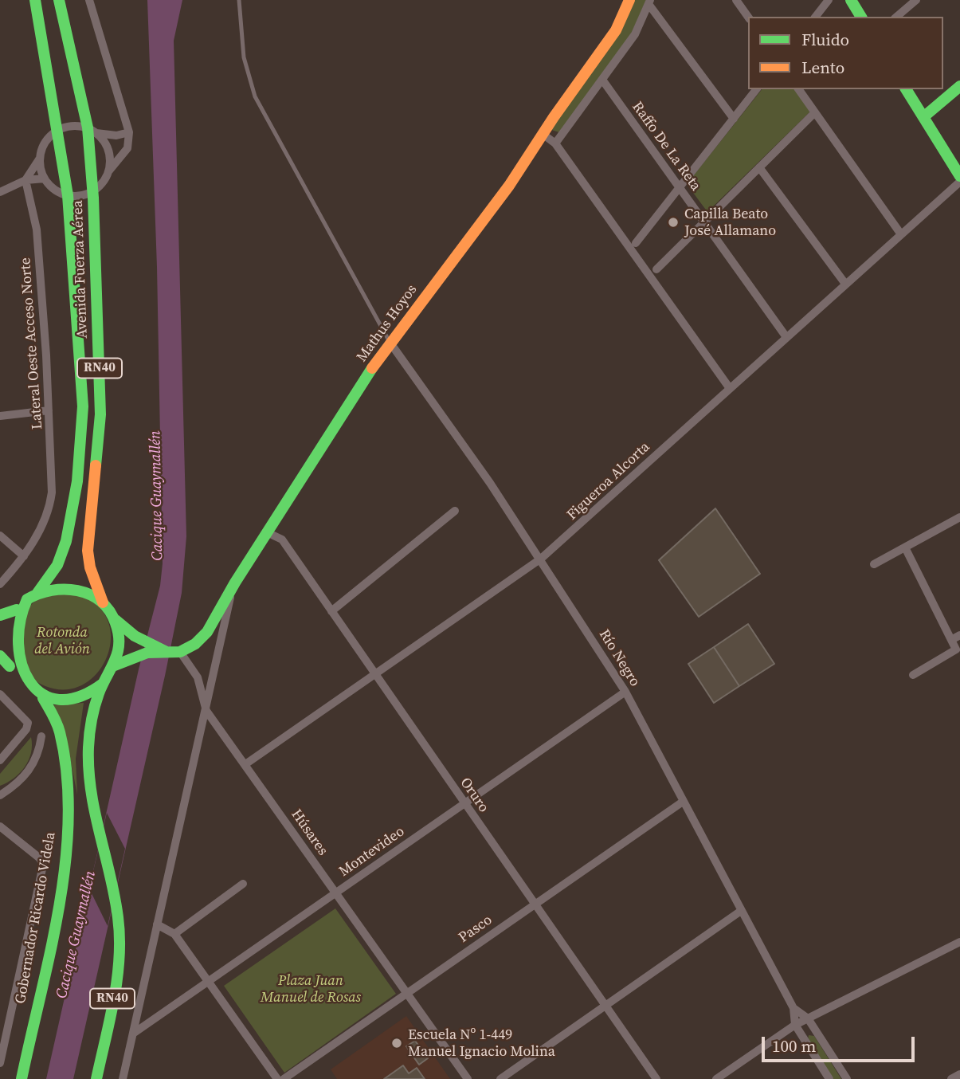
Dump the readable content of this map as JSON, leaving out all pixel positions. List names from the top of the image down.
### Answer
{
  "streets": {
    "main road": [
      "Avenida Fuerza Aérea",
      "Mathus Hoyos",
      "RN40",
      "Gobernador Ricardo Videla"
    ],
    "street": [
      "Raffo De La Reta",
      "Lateral Oeste Acceso Norte",
      "Figueroa Alcorta",
      "Río Negro",
      "Oruro",
      "Húsares",
      "Montevideo",
      "Pasco"
    ]
  },
  "crossings": [
    ["Raffo De La Reta", "Figueroa Alcorta"],
    ["Avenida Fuerza Aérea", "Mathus Hoyos"],
    ["Avenida Fuerza Aérea", "RN40"],
    ["Avenida Fuerza Aérea", "Gobernador Ricardo Videla"],
    ["Mathus Hoyos", "RN40"],
    ["Mathus Hoyos", "Río Negro"],
    ["Mathus Hoyos", "Oruro"],
    ["Mathus Hoyos", "Húsares"],
    ["Mathus Hoyos", "Gobernador Ricardo Videla"],
    ["RN40", "Gobernador Ricardo Videla"],
    ["Figueroa Alcorta", "Río Negro"],
    ["Figueroa Alcorta", "Oruro"],
    ["Figueroa Alcorta", "Húsares"],
    ["Río Negro", "Montevideo"],
    ["Río Negro", "Pasco"],
    ["Oruro", "Montevideo"],
    ["Oruro", "Pasco"],
    ["Húsares", "Montevideo"],
    ["Húsares", "Pasco"]
  ],
  "water": ["Cacique Guaymallén"],
  "parks": ["Rotonda del Avión", "Plaza Juan Manuel de Rosas"],
  "places": ["Capilla Beato José Allamano", "Escuela Nº 1-449 Manuel Ignacio Molina"],
  "legend": ["Fluido", "Lento"],
  "scale_bar": "100 m"
}
